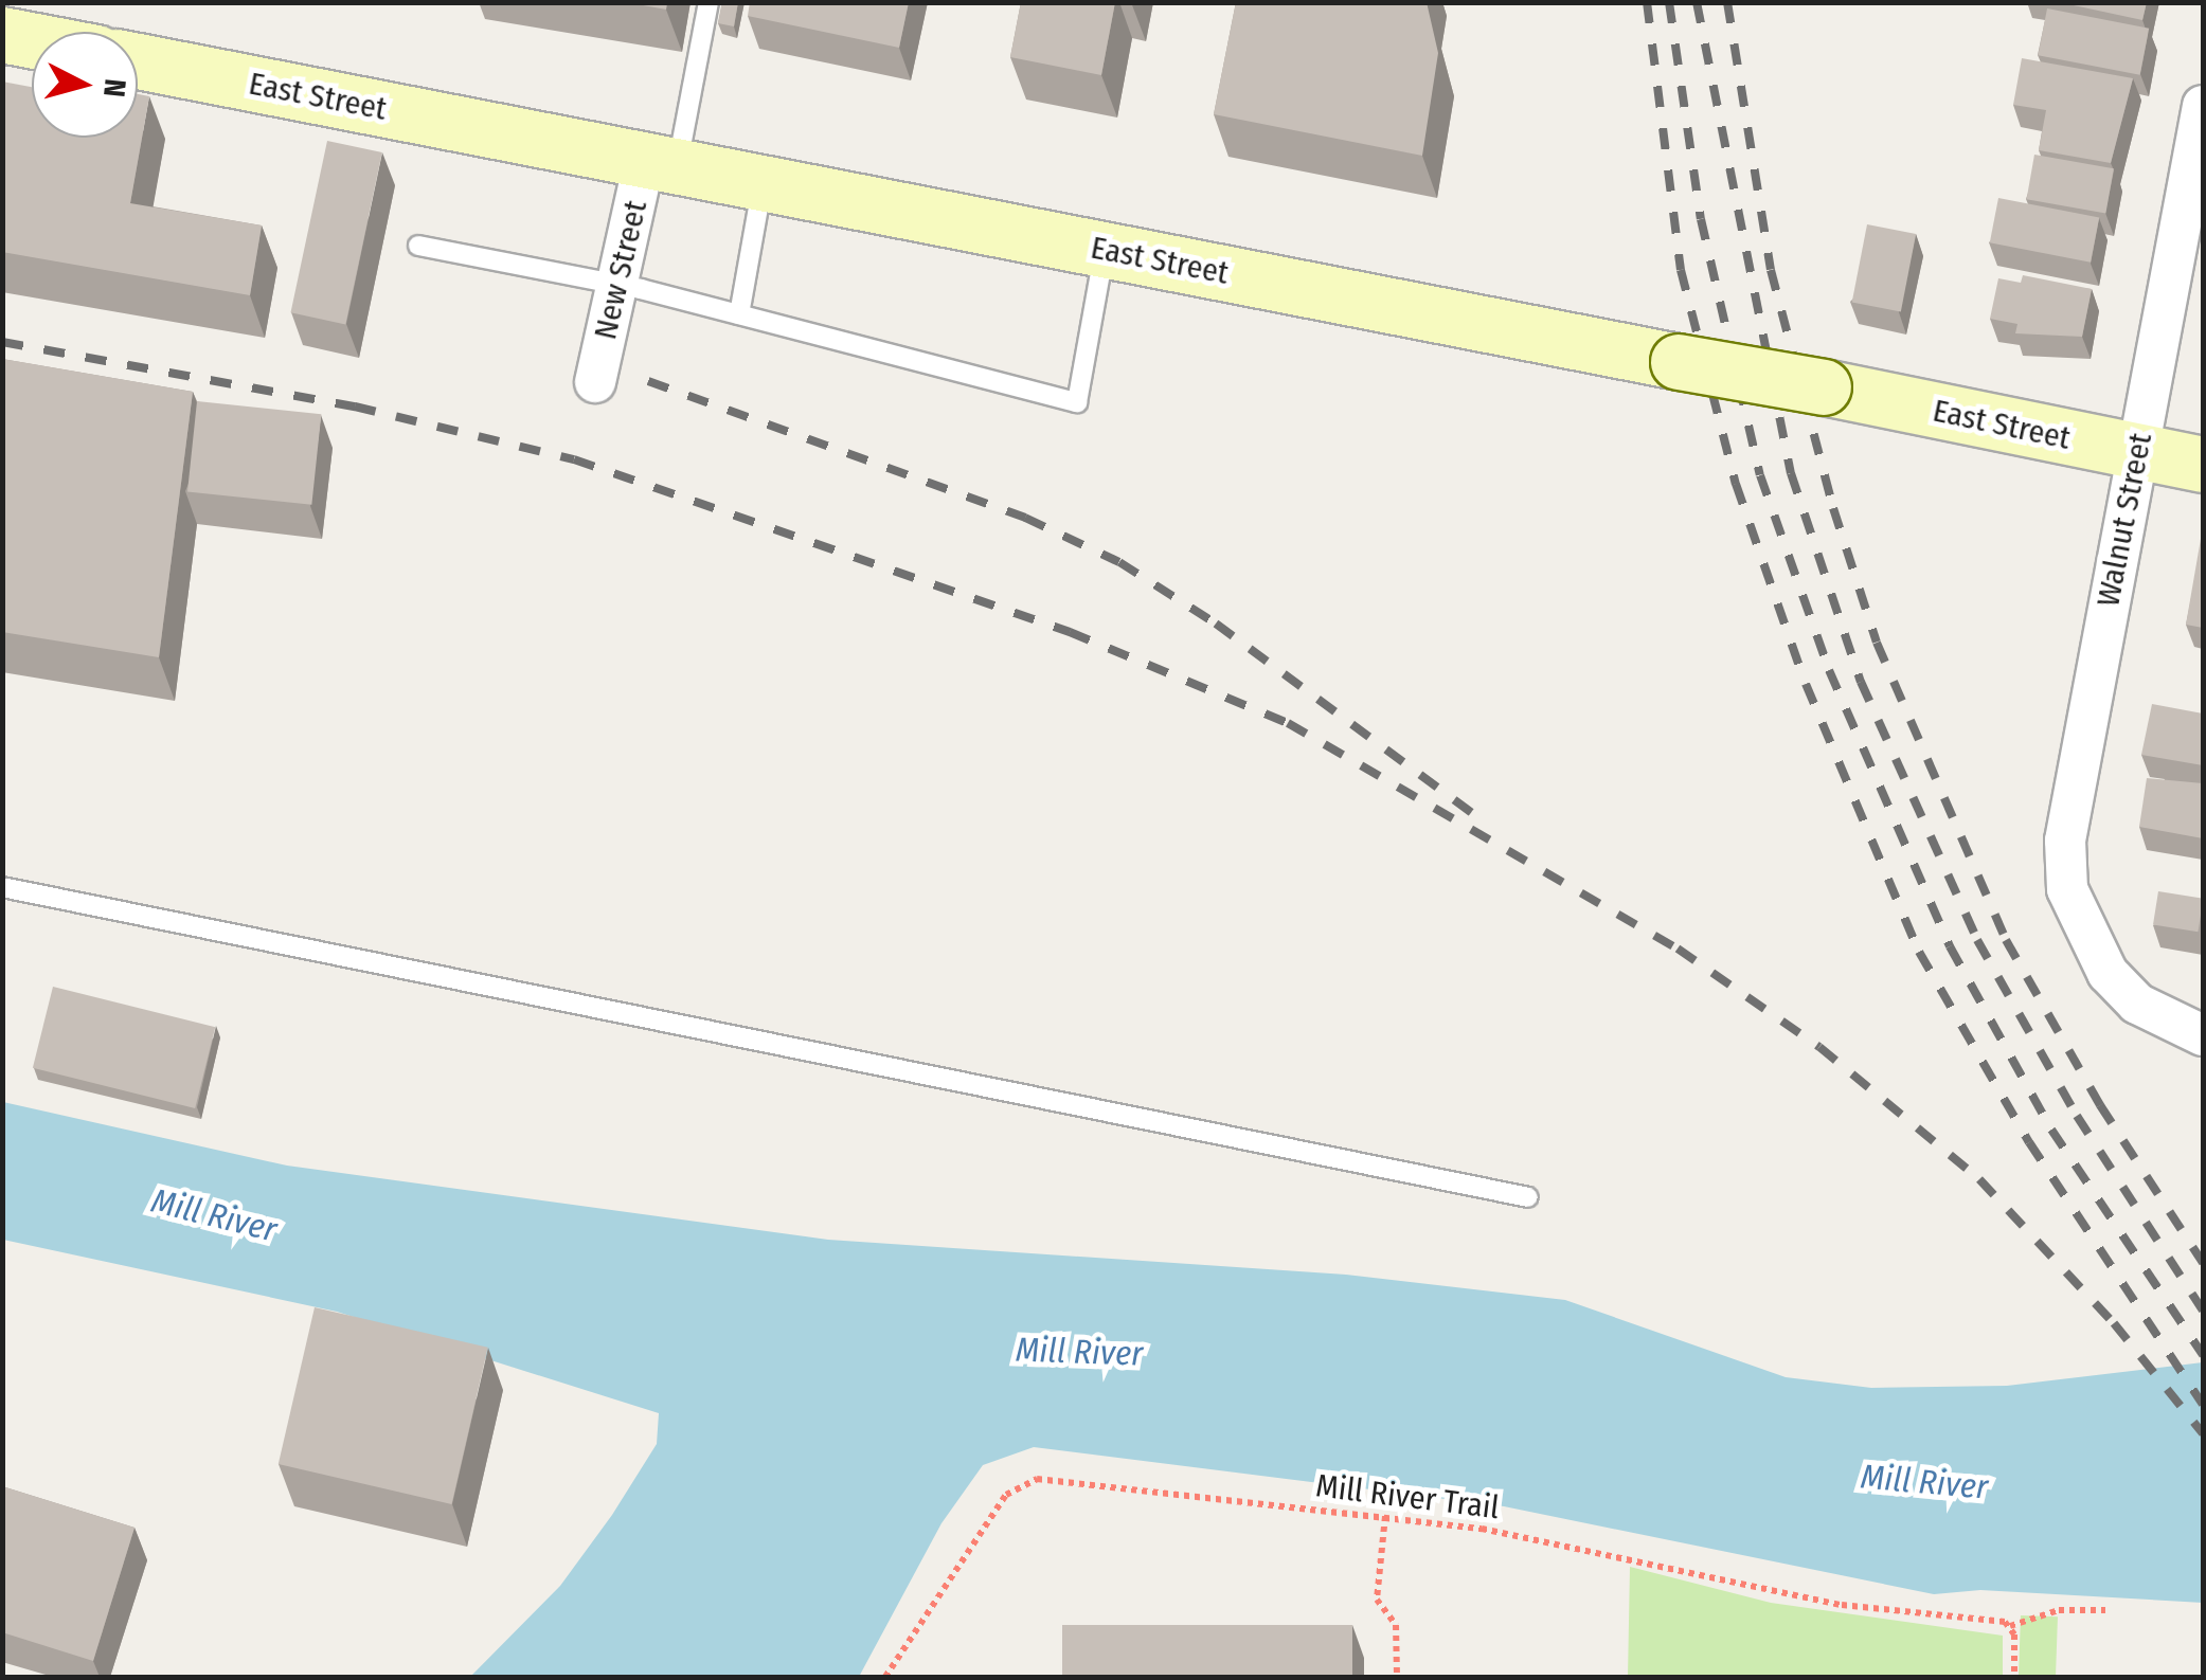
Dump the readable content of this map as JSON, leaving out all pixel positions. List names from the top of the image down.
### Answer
{
  "streets": {
    "main road": ["East Street"],
    "street": ["New Street", "Walnut Street"],
    "path": ["Mill River Trail"]
  },
  "crossings": [
    ["East Street", "New Street"],
    ["East Street", "Walnut Street"]
  ],
  "water": ["Mill River"],
  "north": "right"
}
